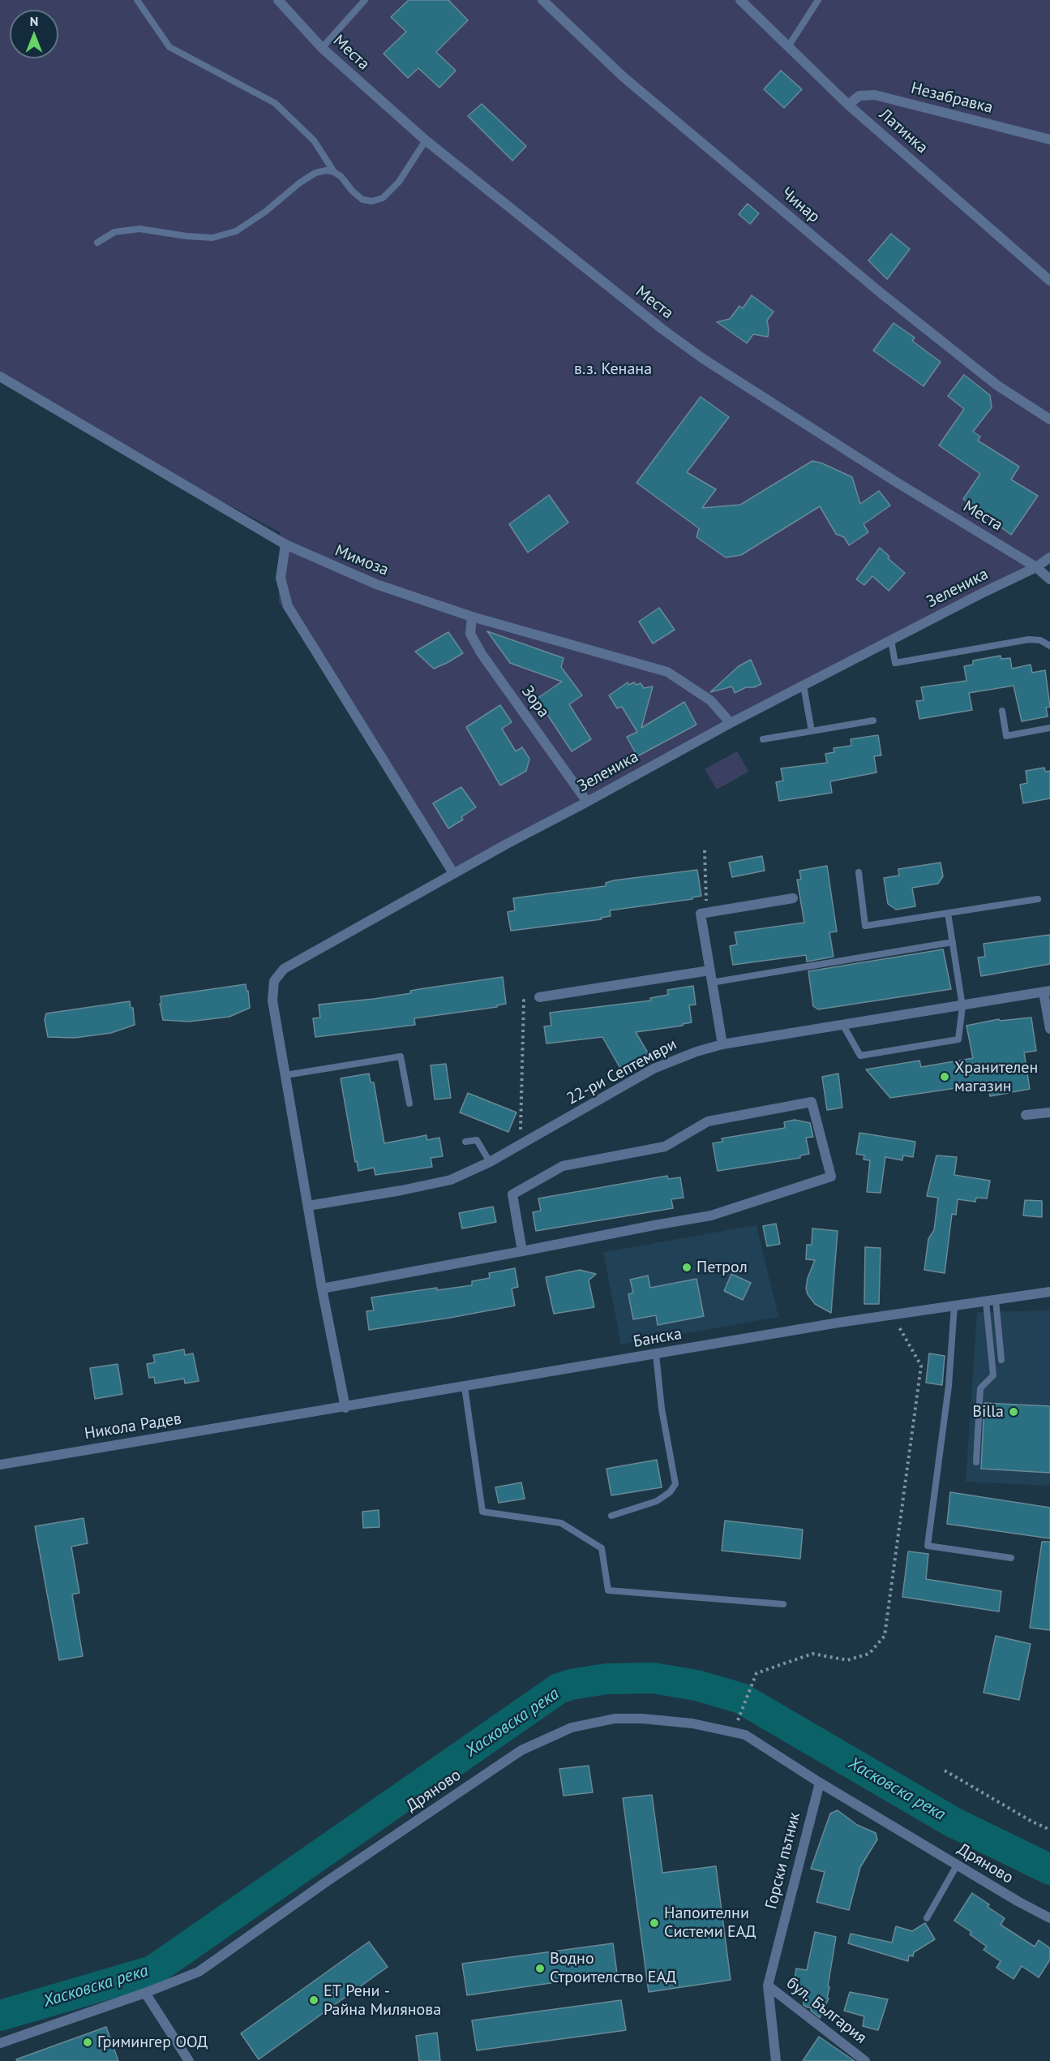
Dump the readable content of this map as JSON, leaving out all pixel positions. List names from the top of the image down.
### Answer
{
  "streets": {
    "street": [
      "Места",
      "Незабравка",
      "Латинка",
      "Чинар",
      "Мимоза",
      "Зеленика",
      "Зора",
      "22-ри Септември",
      "Банска",
      "Никола Радев",
      "Дряново",
      "Горски пътник",
      "бул. България"
    ]
  },
  "crossings": [
    ["Места", "Зеленика"],
    ["Незабравка", "Латинка"],
    ["Мимоза", "Зеленика"],
    ["Мимоза", "Зора"],
    ["Зеленика", "Зора"],
    ["Зеленика", "22-ри Септември"],
    ["Зеленика", "Банска"],
    ["Банска", "Никола Радев"],
    ["Дряново", "Горски пътник"],
    ["Горски пътник", "бул. България"]
  ],
  "water": ["Хасковска река"],
  "parks": ["в.з. Кенана"],
  "places": [
    "Хранителен магазин",
    "Петрол",
    "Billa",
    "Напоителни Системи ЕАД",
    "Водно Строителство ЕАД",
    "ЕТ Рени - Райна Милянова",
    "Гримингер ООД"
  ],
  "north": "top"
}
